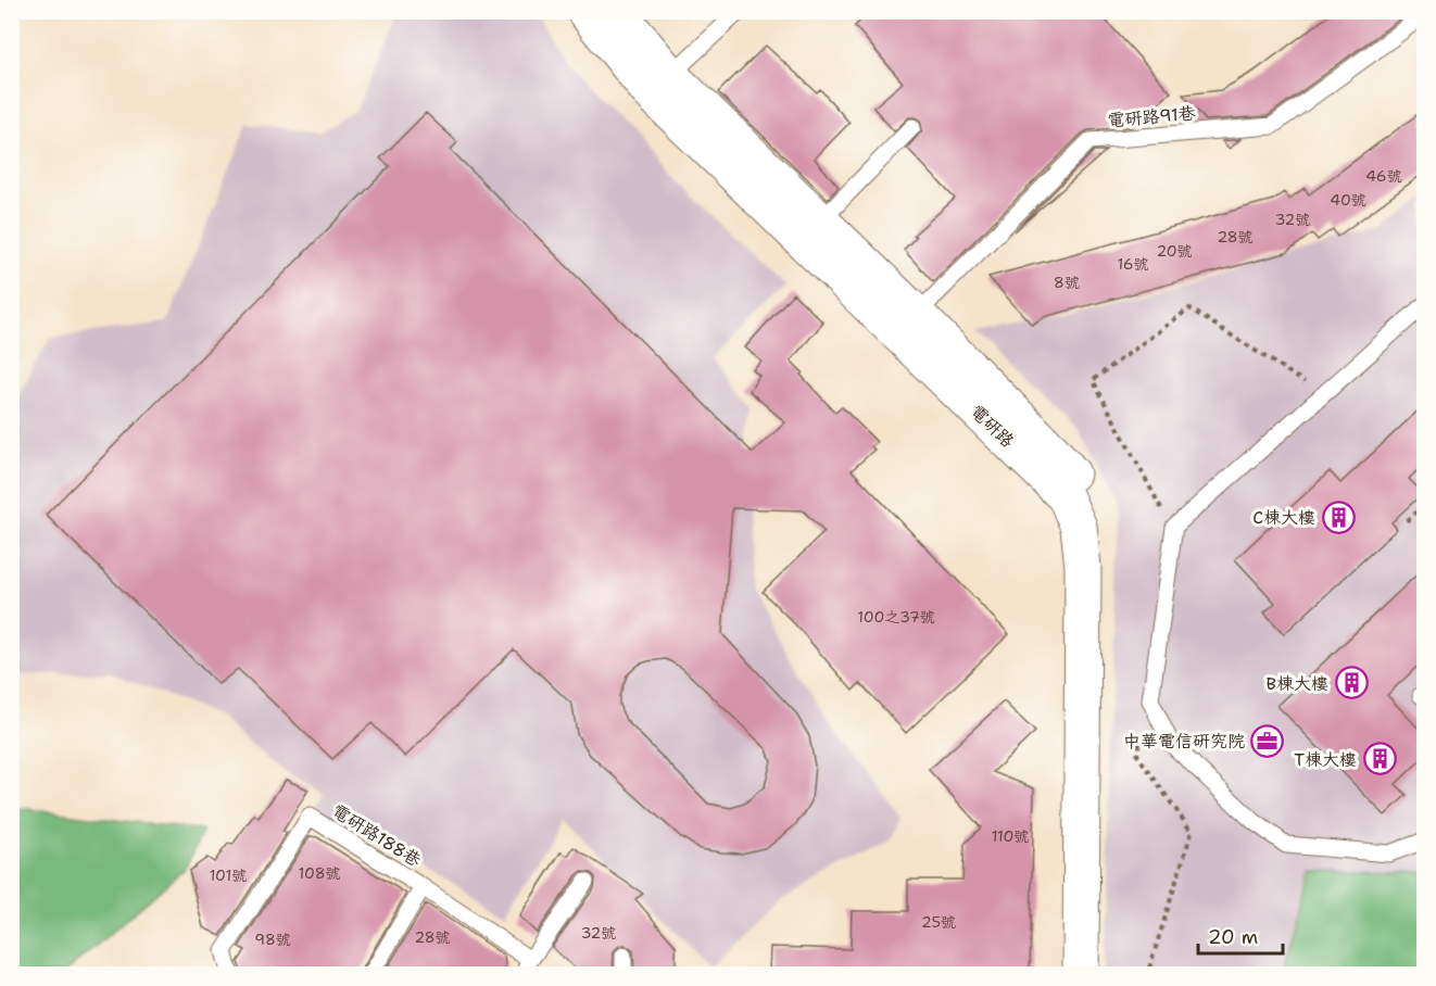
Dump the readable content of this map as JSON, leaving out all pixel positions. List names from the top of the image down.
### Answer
{
  "streets": {
    "street": ["電研路"],
    "lane": ["電研路91巷", "電研路188巷"]
  },
  "crossings": [
    ["電研路91巷", "電研路"]
  ],
  "places": {
    "building": ["C棟大樓", "B棟大樓", "T棟大樓"],
    "office": ["中華電信研究院"]
  },
  "house_numbers": [
    "46號",
    "40號",
    "32號",
    "28號",
    "20號",
    "16號",
    "8號",
    "100之37號",
    "110號",
    "108號",
    "101號",
    "25號",
    "32號",
    "28號",
    "98號"
  ],
  "scale_bar": "20 m"
}
